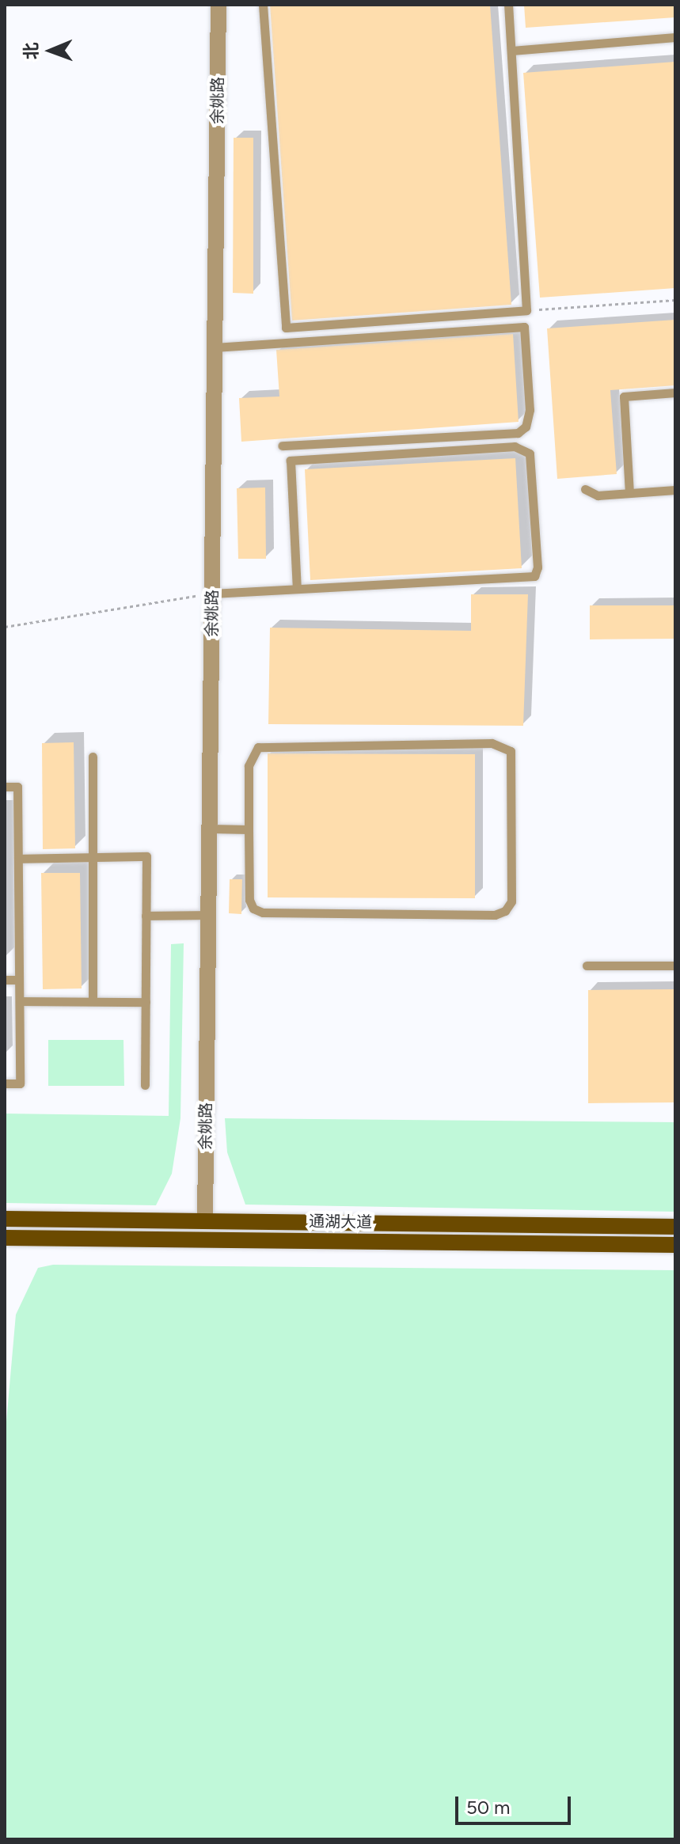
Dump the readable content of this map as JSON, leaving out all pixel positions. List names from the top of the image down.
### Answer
{
  "streets": {
    "main road": ["通湖大道"],
    "street": ["余姚路"]
  },
  "crossings": [
    ["余姚路", "通湖大道"]
  ],
  "scale_bar": "50 m",
  "north": "left"
}
